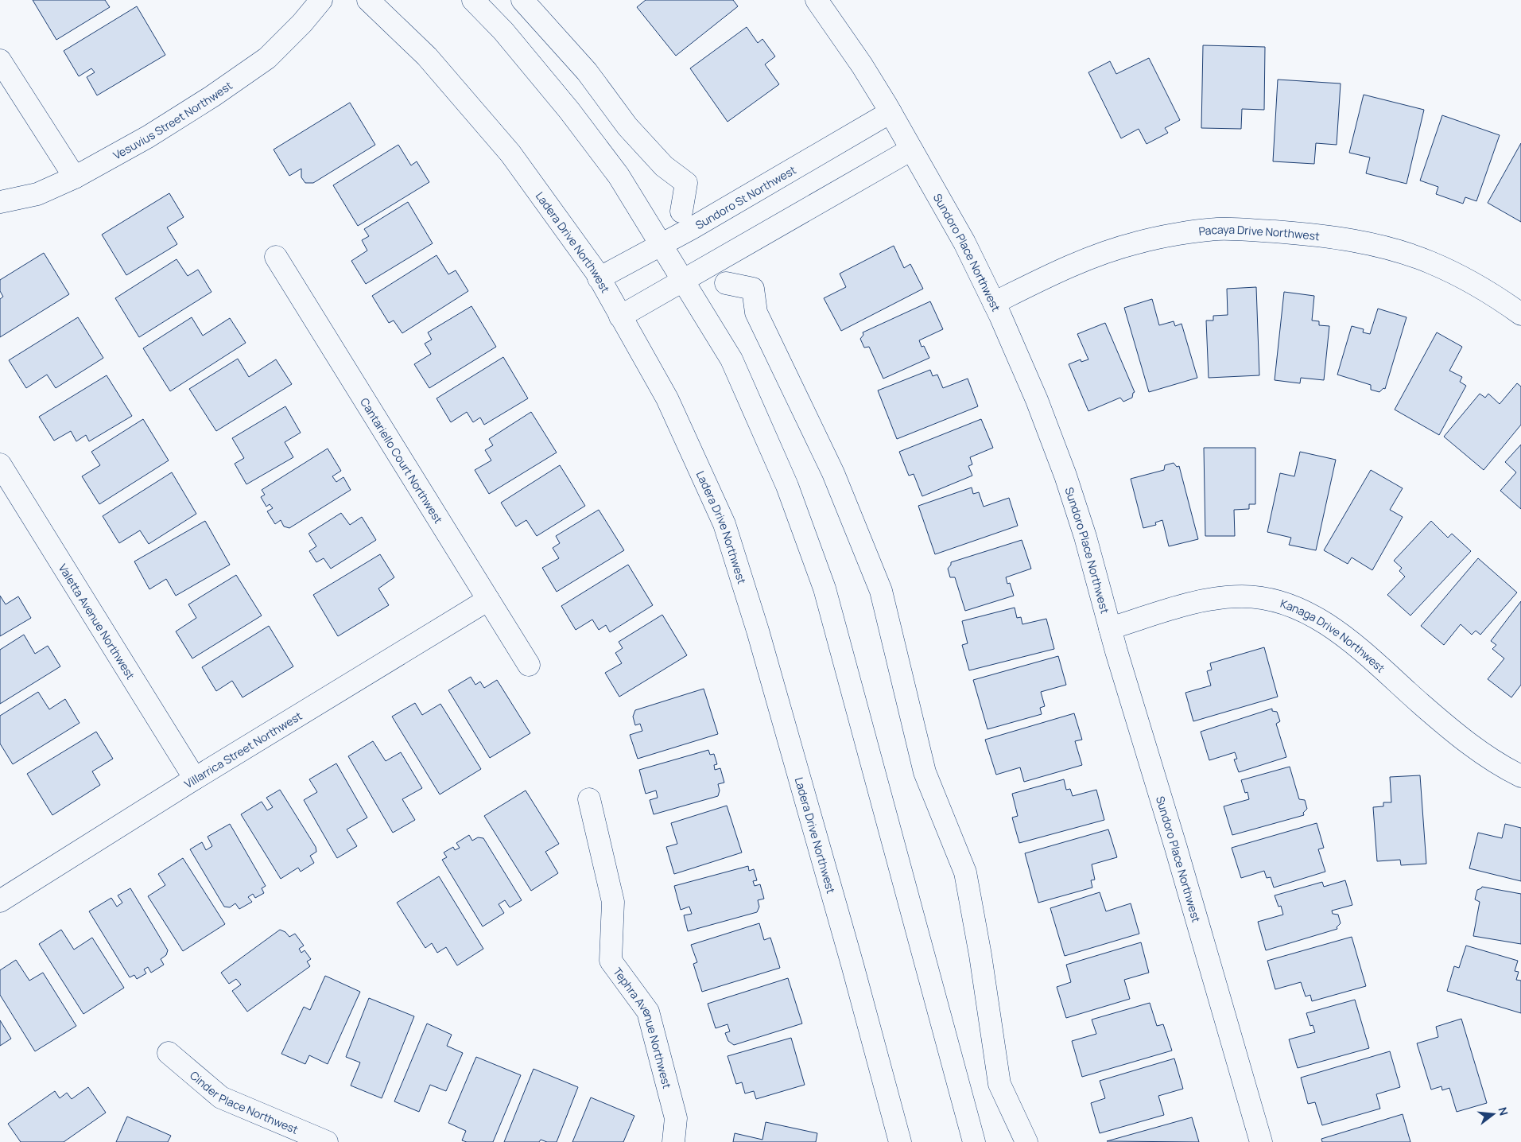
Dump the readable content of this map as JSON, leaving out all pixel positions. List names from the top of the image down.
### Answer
{
  "streets": {
    "street": [
      "Vesuvius Street Northwest",
      "Sundoro St Northwest",
      "Pacaya Drive Northwest",
      "Ladera Drive Northwest",
      "Sundoro Place Northwest",
      "Cantariello Court Northwest",
      "Valetta Avenue Northwest",
      "Kanaga Drive Northwest",
      "Villarrica Street Northwest",
      "Tephra Avenue Northwest",
      "Cinder Place Northwest"
    ]
  },
  "crossings": [
    ["Sundoro St Northwest", "Ladera Drive Northwest"],
    ["Sundoro St Northwest", "Sundoro Place Northwest"],
    ["Pacaya Drive Northwest", "Sundoro Place Northwest"],
    ["Sundoro Place Northwest", "Kanaga Drive Northwest"],
    ["Cantariello Court Northwest", "Villarrica Street Northwest"],
    ["Valetta Avenue Northwest", "Villarrica Street Northwest"]
  ],
  "north": "right"
}
